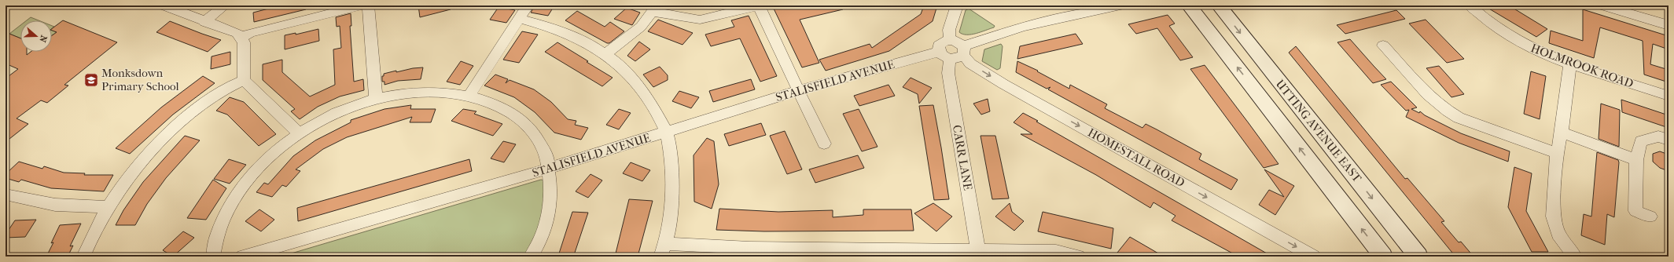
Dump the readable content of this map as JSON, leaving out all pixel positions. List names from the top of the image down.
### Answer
{
  "streets": {
    "street": [
      "HOLMROOK ROAD",
      "STALISFIELD AVENUE",
      "UTTING AVENUE EAST",
      "CARR LANE",
      "HOMESTALL ROAD"
    ]
  },
  "crossings": [
    ["STALISFIELD AVENUE", "CARR LANE"],
    ["STALISFIELD AVENUE", "HOMESTALL ROAD"],
    ["CARR LANE", "HOMESTALL ROAD"]
  ],
  "one_way": ["HOMESTALL ROAD"],
  "places": {
    "school or university": ["Monksdown Primary School"]
  },
  "north": "right"
}
